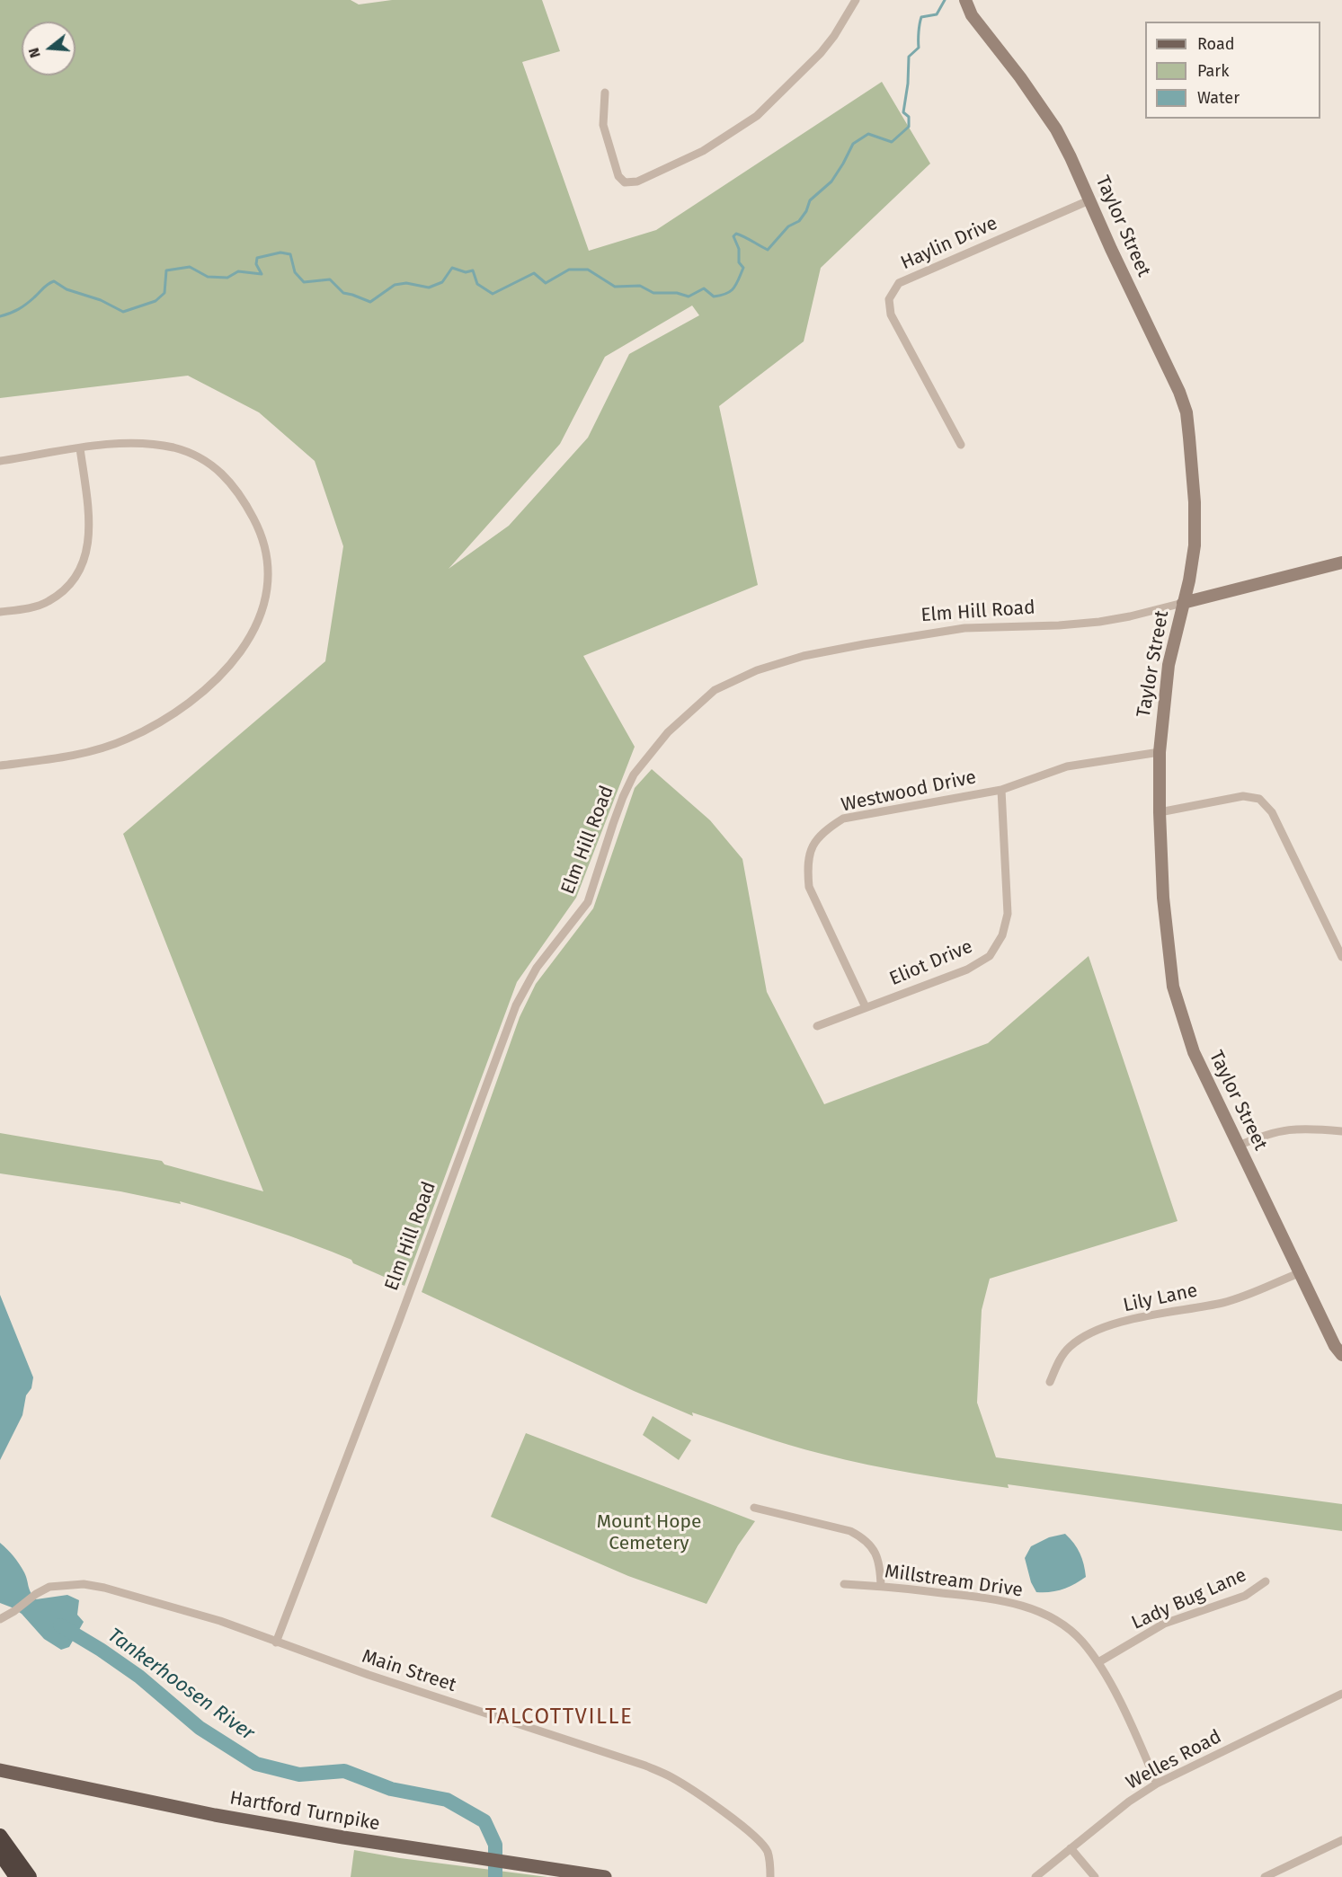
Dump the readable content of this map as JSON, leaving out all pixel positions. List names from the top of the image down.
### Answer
{
  "streets": {
    "main road": ["Hartford Turnpike"],
    "street": [
      "Taylor Street",
      "Haylin Drive",
      "Elm Hill Road",
      "Westwood Drive",
      "Eliot Drive",
      "Lily Lane",
      "Millstream Drive",
      "Lady Bug Lane",
      "Main Street",
      "Welles Road"
    ]
  },
  "crossings": [
    ["Taylor Street", "Haylin Drive"],
    ["Taylor Street", "Elm Hill Road"],
    ["Taylor Street", "Westwood Drive"],
    ["Taylor Street", "Lily Lane"],
    ["Elm Hill Road", "Main Street"],
    ["Westwood Drive", "Eliot Drive"],
    ["Millstream Drive", "Lady Bug Lane"],
    ["Millstream Drive", "Welles Road"]
  ],
  "districts": ["TALCOTTVILLE"],
  "water": ["Tankerhoosen River"],
  "parks": ["Mount Hope Cemetery"],
  "legend": ["Road", "Park", "Water"],
  "north": "left"
}
